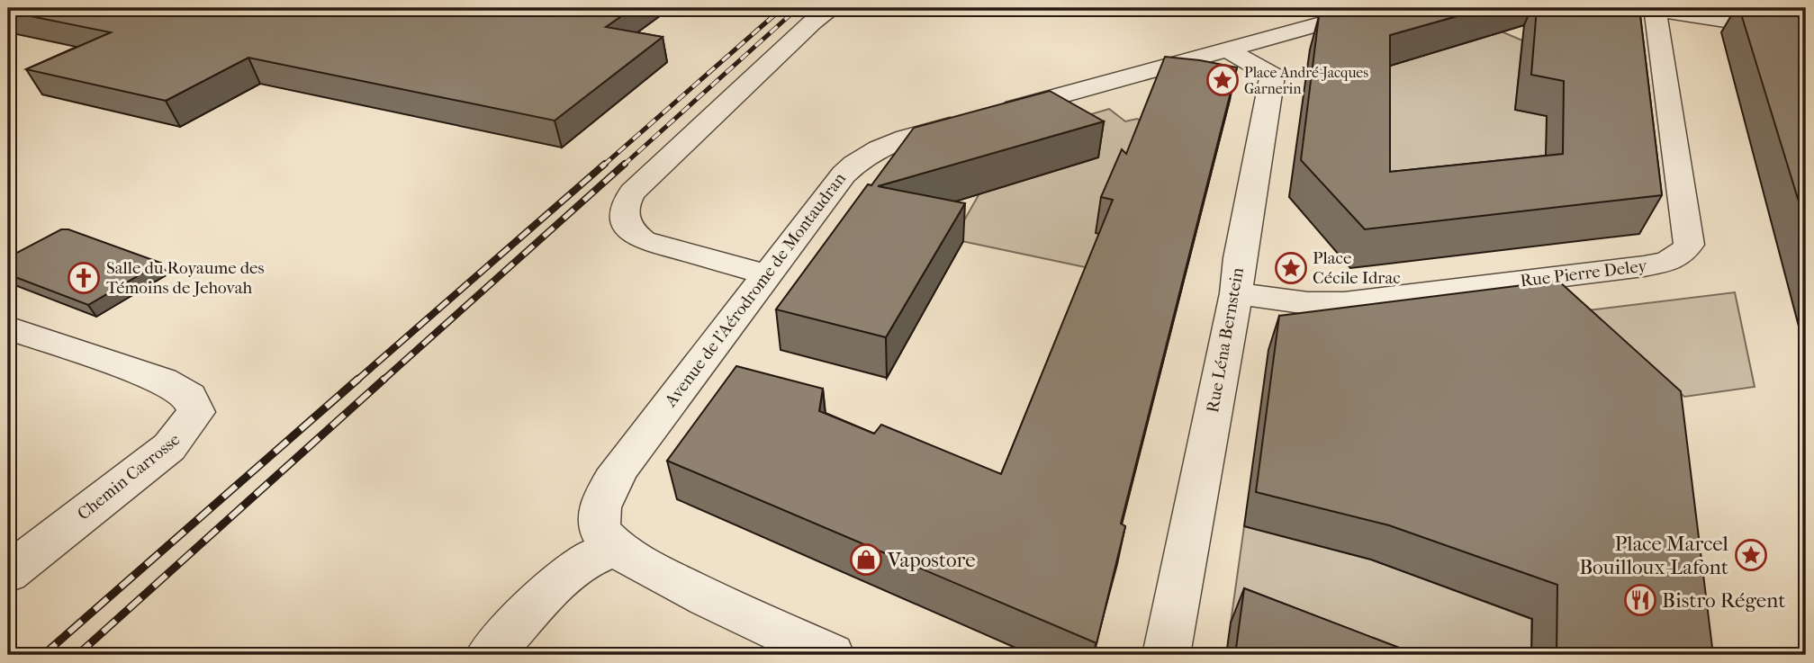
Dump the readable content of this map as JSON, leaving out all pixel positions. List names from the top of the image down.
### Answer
{
  "streets": {
    "street": [
      "Rue Pierre Deley",
      "Avenue de l'Aérodrome de Montaudran",
      "Rue Léna Bernstein",
      "Chemin Carrosse"
    ]
  },
  "crossings": [
    ["Rue Pierre Deley", "Rue Léna Bernstein"],
    ["Avenue de l'Aérodrome de Montaudran", "Rue Léna Bernstein"]
  ],
  "places": {
    "place": ["Place André-Jacques Garnerin", "Place Cécile Idrac", "Place Marcel Bouilloux-Lafont"],
    "church": ["Salle du Royaume des Témoins de Jehovah"],
    "shop": ["Vapostore"],
    "restaurant": ["Bistro Régent"]
  }
}
